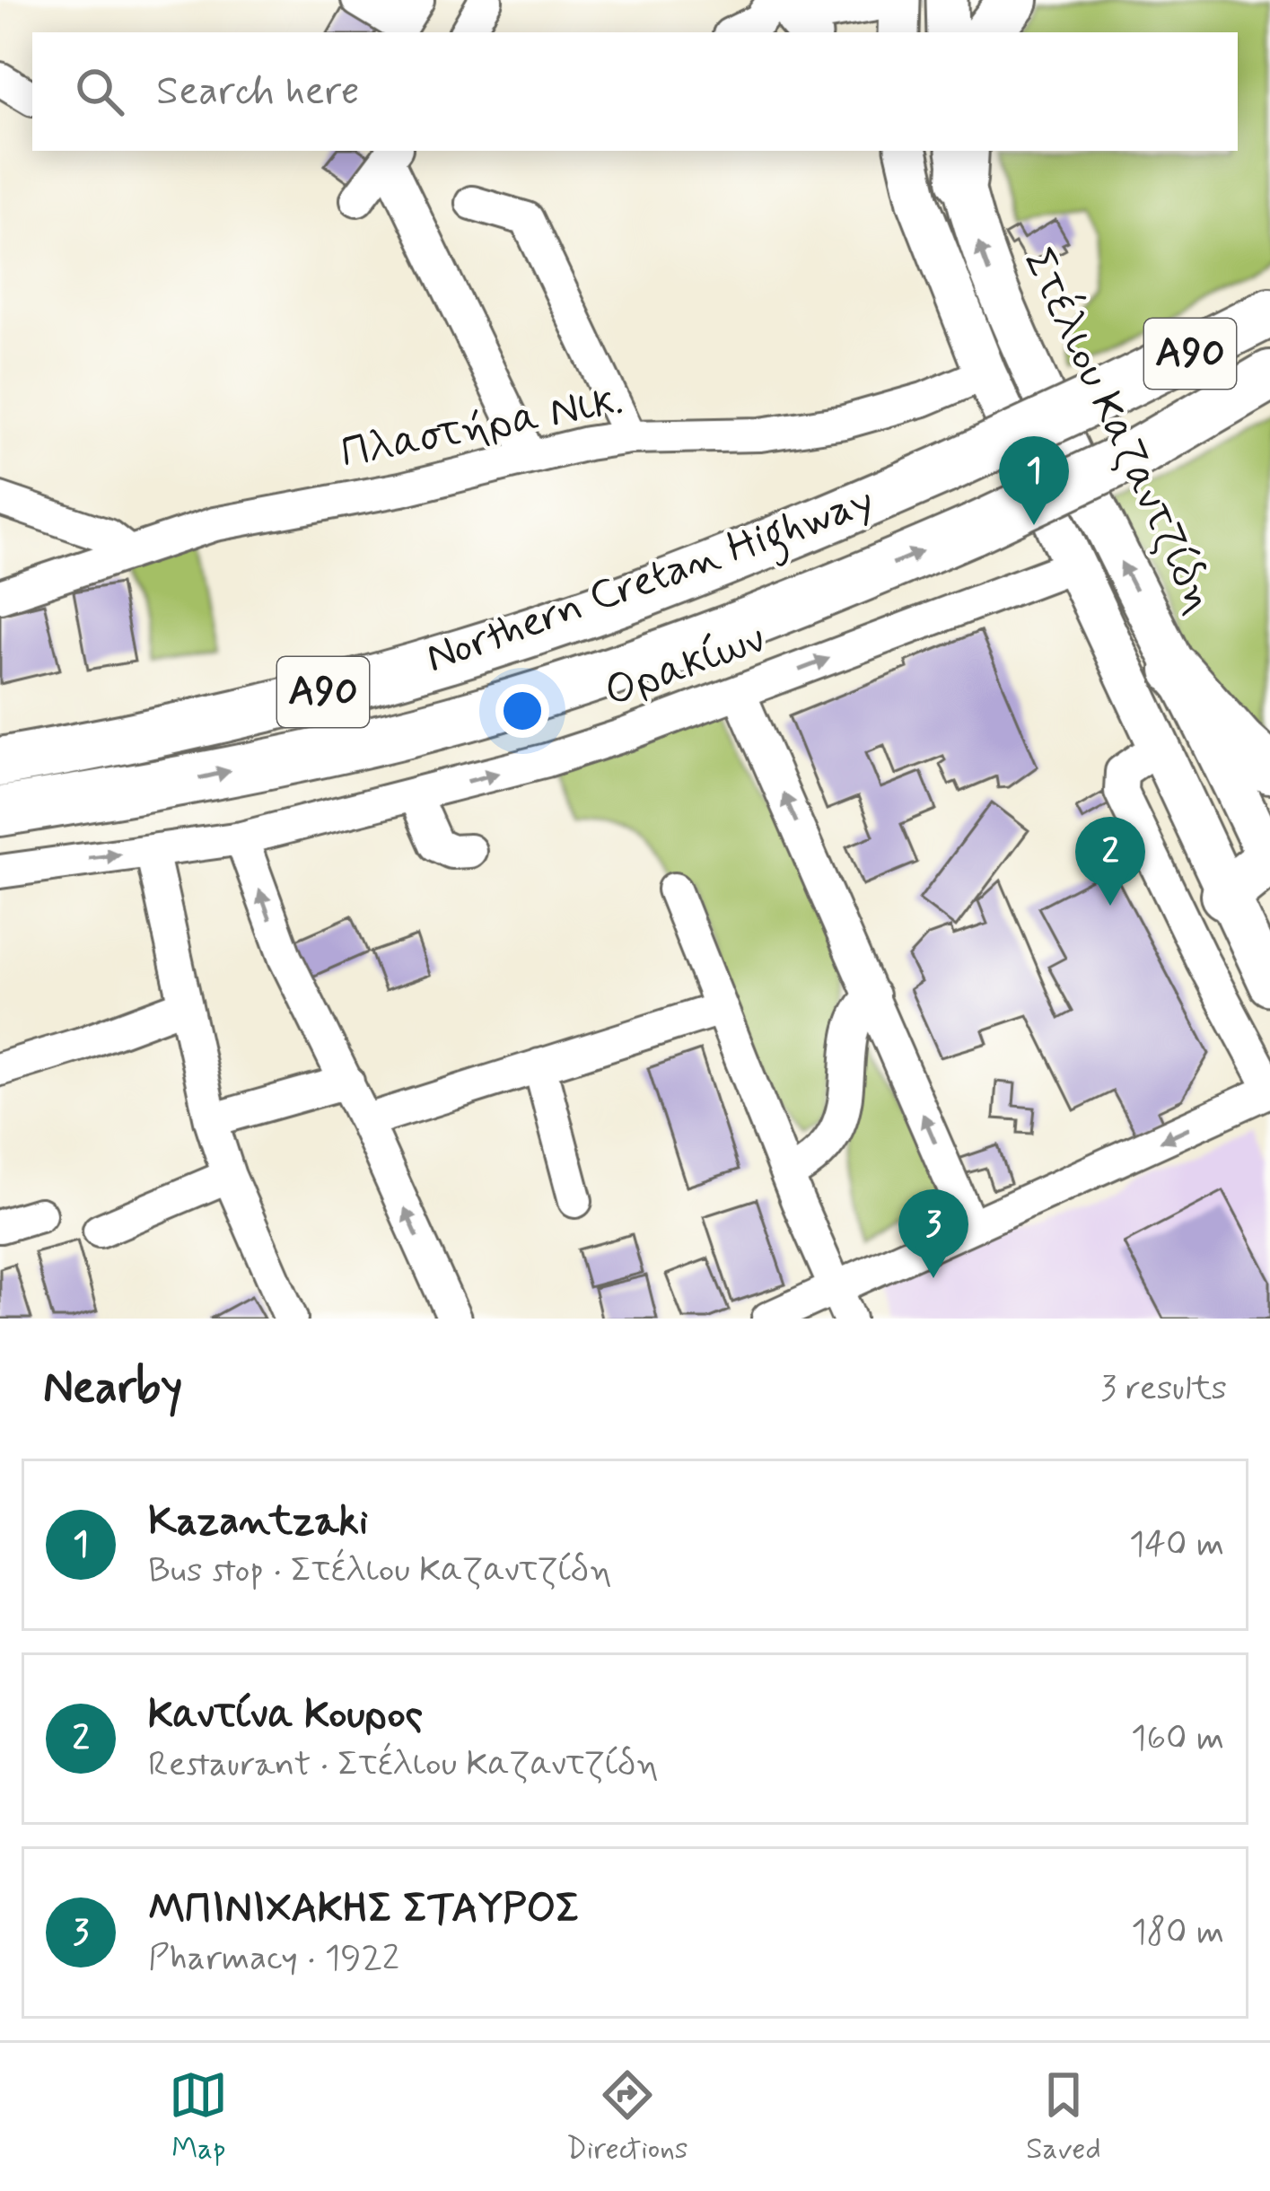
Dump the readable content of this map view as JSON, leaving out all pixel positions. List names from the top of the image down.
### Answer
{
  "streets": {
    "highway": ["Α90", "Northern Cretan Highway"],
    "main road": ["Στέλιου Καζαντζίδη"],
    "street": ["Πλαστήρα Νικ.", "Ορακίων"]
  },
  "crossings": [
    ["Πλαστήρα Νικ.", "Στέλιου Καζαντζίδη"],
    ["Στέλιου Καζαντζίδη", "Ορακίων"]
  ],
  "one_way": ["Ορακίων"],
  "page": {
    "search": "Search here",
    "pins": ["1", "2", "3"],
    "heading": ["Nearby", "3 results"],
    "list": [
      {
        "mark": "1",
        "name": "Kazantzaki",
        "note": "Bus stop · Στέλιου Καζαντζίδη",
        "value": "140 m"
      },
      {
        "mark": "2",
        "name": "Καντίνα Κουρος",
        "note": "Restaurant · Στέλιου Καζαντζίδη",
        "value": "160 m"
      },
      {
        "mark": "3",
        "name": "ΜΠΙΝΙΧΑΚΗΣ ΣΤΑΥΡΟΣ",
        "note": "Pharmacy · 1922",
        "value": "180 m"
      }
    ],
    "nav": ["Map", "Directions", "Saved"]
  }
}
